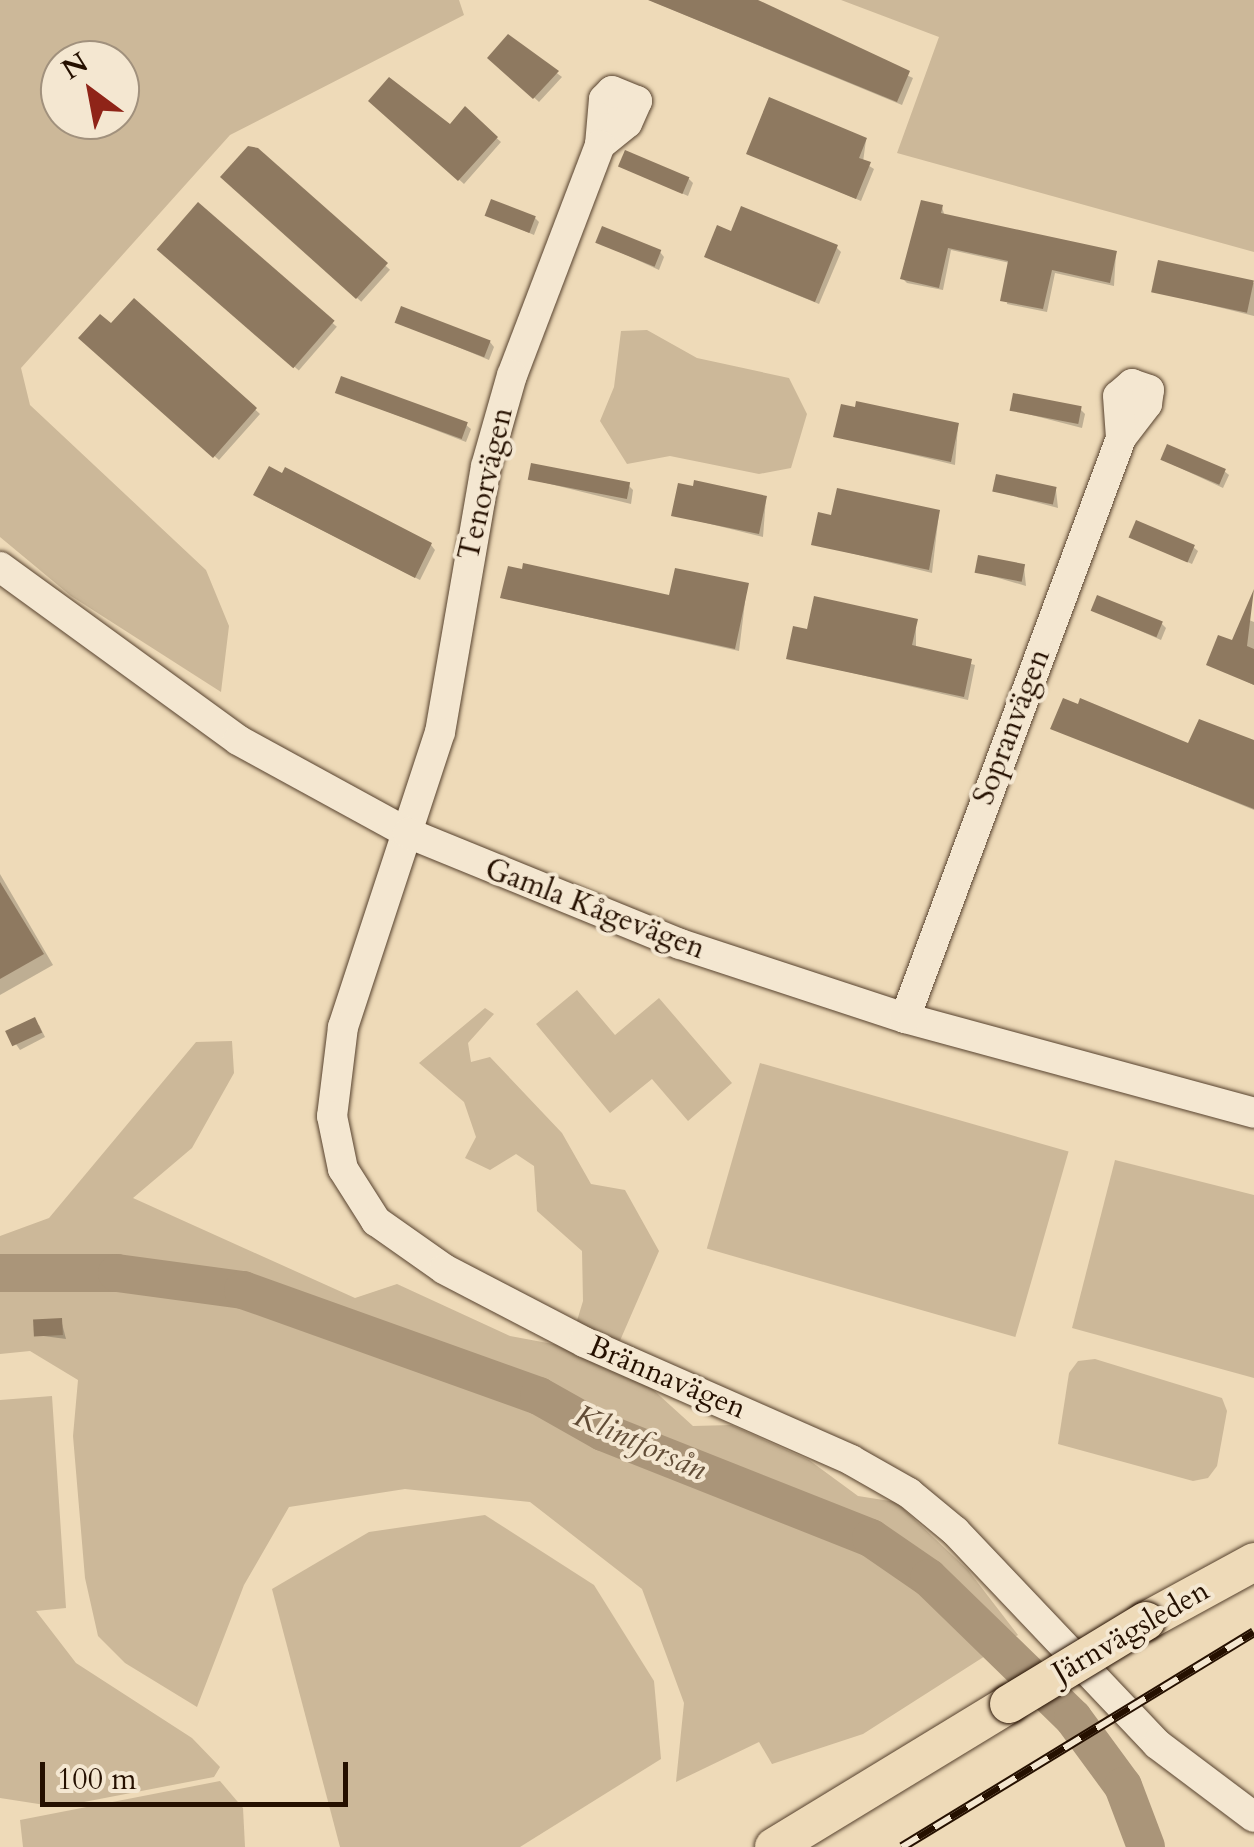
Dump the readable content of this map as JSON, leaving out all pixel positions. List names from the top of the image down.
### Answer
{
  "streets": {
    "main road": ["Järnvägsleden"],
    "street": [
      "Tenorvägen",
      "Sopranvägen",
      "Gamla Kågevägen",
      "Brännavägen"
    ]
  },
  "crossings": [
    ["Tenorvägen", "Gamla Kågevägen"],
    ["Tenorvägen", "Brännavägen"],
    ["Sopranvägen", "Gamla Kågevägen"],
    ["Gamla Kågevägen", "Brännavägen"]
  ],
  "water": ["Klintforsån"],
  "scale_bar": "100 m",
  "north": "top left"
}
